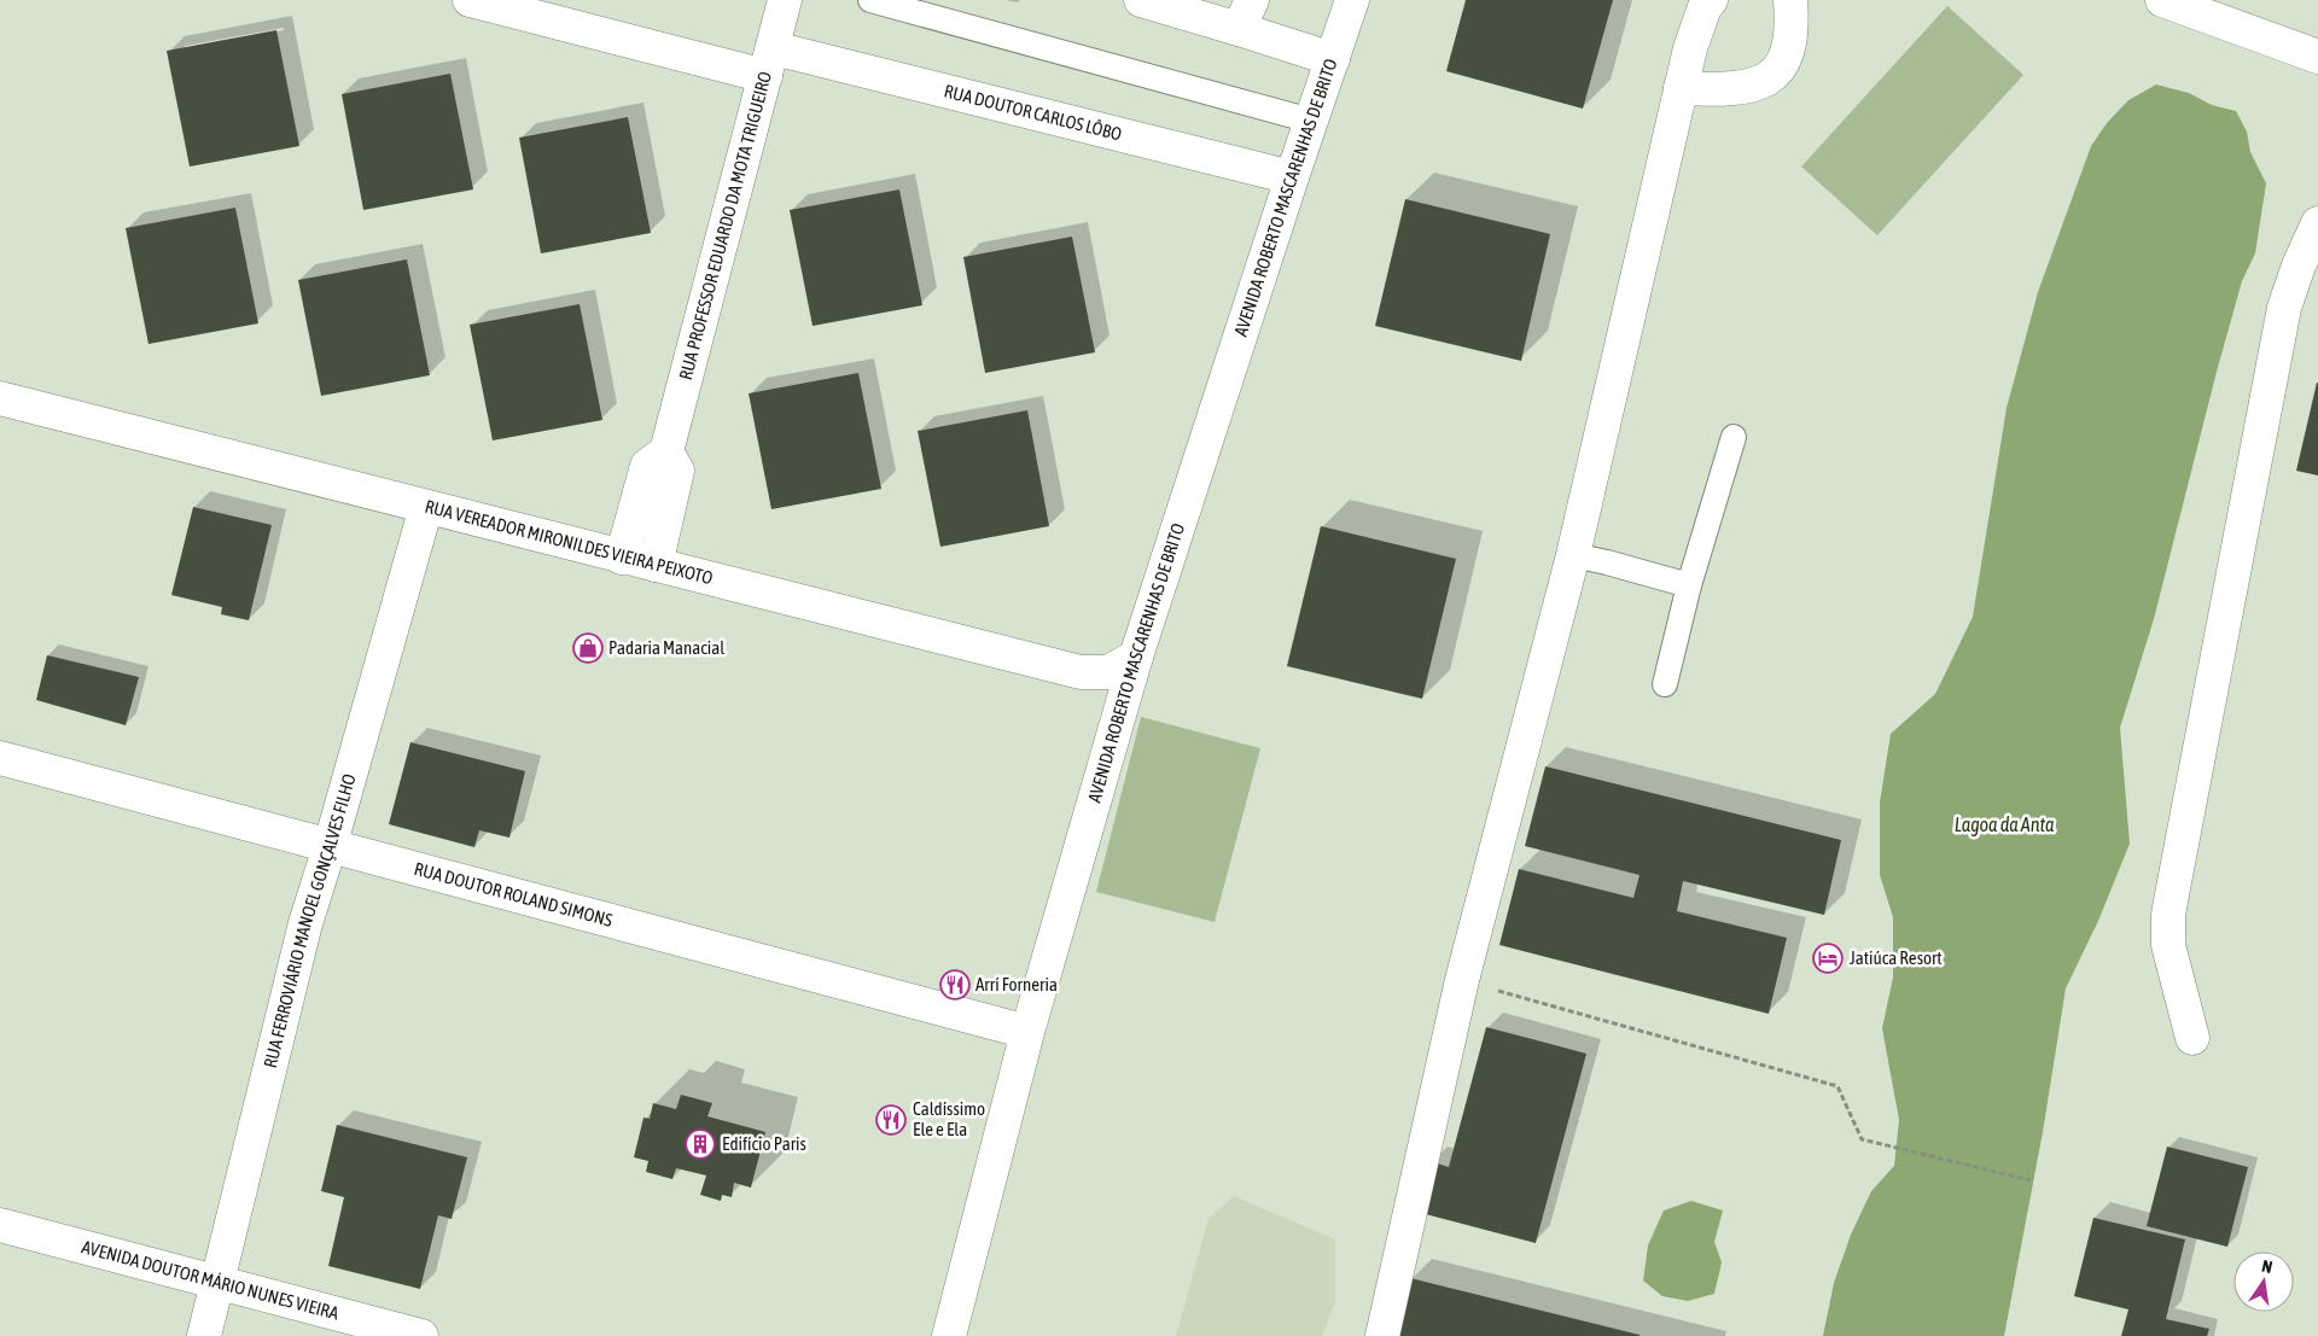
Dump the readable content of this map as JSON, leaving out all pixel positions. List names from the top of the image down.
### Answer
{
  "streets": {
    "street": [
      "RUA DOUTOR CARLOS LÔBO",
      "AVENIDA ROBERTO MASCARENHAS DE BRITO",
      "RUA PROFESSOR EDUARDO DA MOTA TRIGUEIRO",
      "RUA VEREADOR MIRONILDES VIEIRA PEIXOTO",
      "RUA DOUTOR ROLAND SIMONS",
      "RUA FERROVIÁRIO MANOEL GONÇALVES FILHO",
      "AVENIDA DOUTOR MÁRIO NUNES VIEIRA"
    ]
  },
  "crossings": [
    ["RUA DOUTOR CARLOS LÔBO", "AVENIDA ROBERTO MASCARENHAS DE BRITO"],
    ["RUA DOUTOR CARLOS LÔBO", "RUA PROFESSOR EDUARDO DA MOTA TRIGUEIRO"],
    ["AVENIDA ROBERTO MASCARENHAS DE BRITO", "RUA VEREADOR MIRONILDES VIEIRA PEIXOTO"],
    ["AVENIDA ROBERTO MASCARENHAS DE BRITO", "RUA DOUTOR ROLAND SIMONS"],
    ["RUA VEREADOR MIRONILDES VIEIRA PEIXOTO", "RUA FERROVIÁRIO MANOEL GONÇALVES FILHO"],
    ["RUA DOUTOR ROLAND SIMONS", "RUA FERROVIÁRIO MANOEL GONÇALVES FILHO"],
    ["RUA FERROVIÁRIO MANOEL GONÇALVES FILHO", "AVENIDA DOUTOR MÁRIO NUNES VIEIRA"]
  ],
  "water": ["Lagoa da Anta"],
  "places": {
    "shop": ["Padaria Manacial"],
    "hotel": ["Jatiúca Resort"],
    "restaurant": ["Arrí Forneria", "Caldíssimo Ele e Ela"],
    "building": ["Edifício Paris"]
  },
  "north": "top"
}
